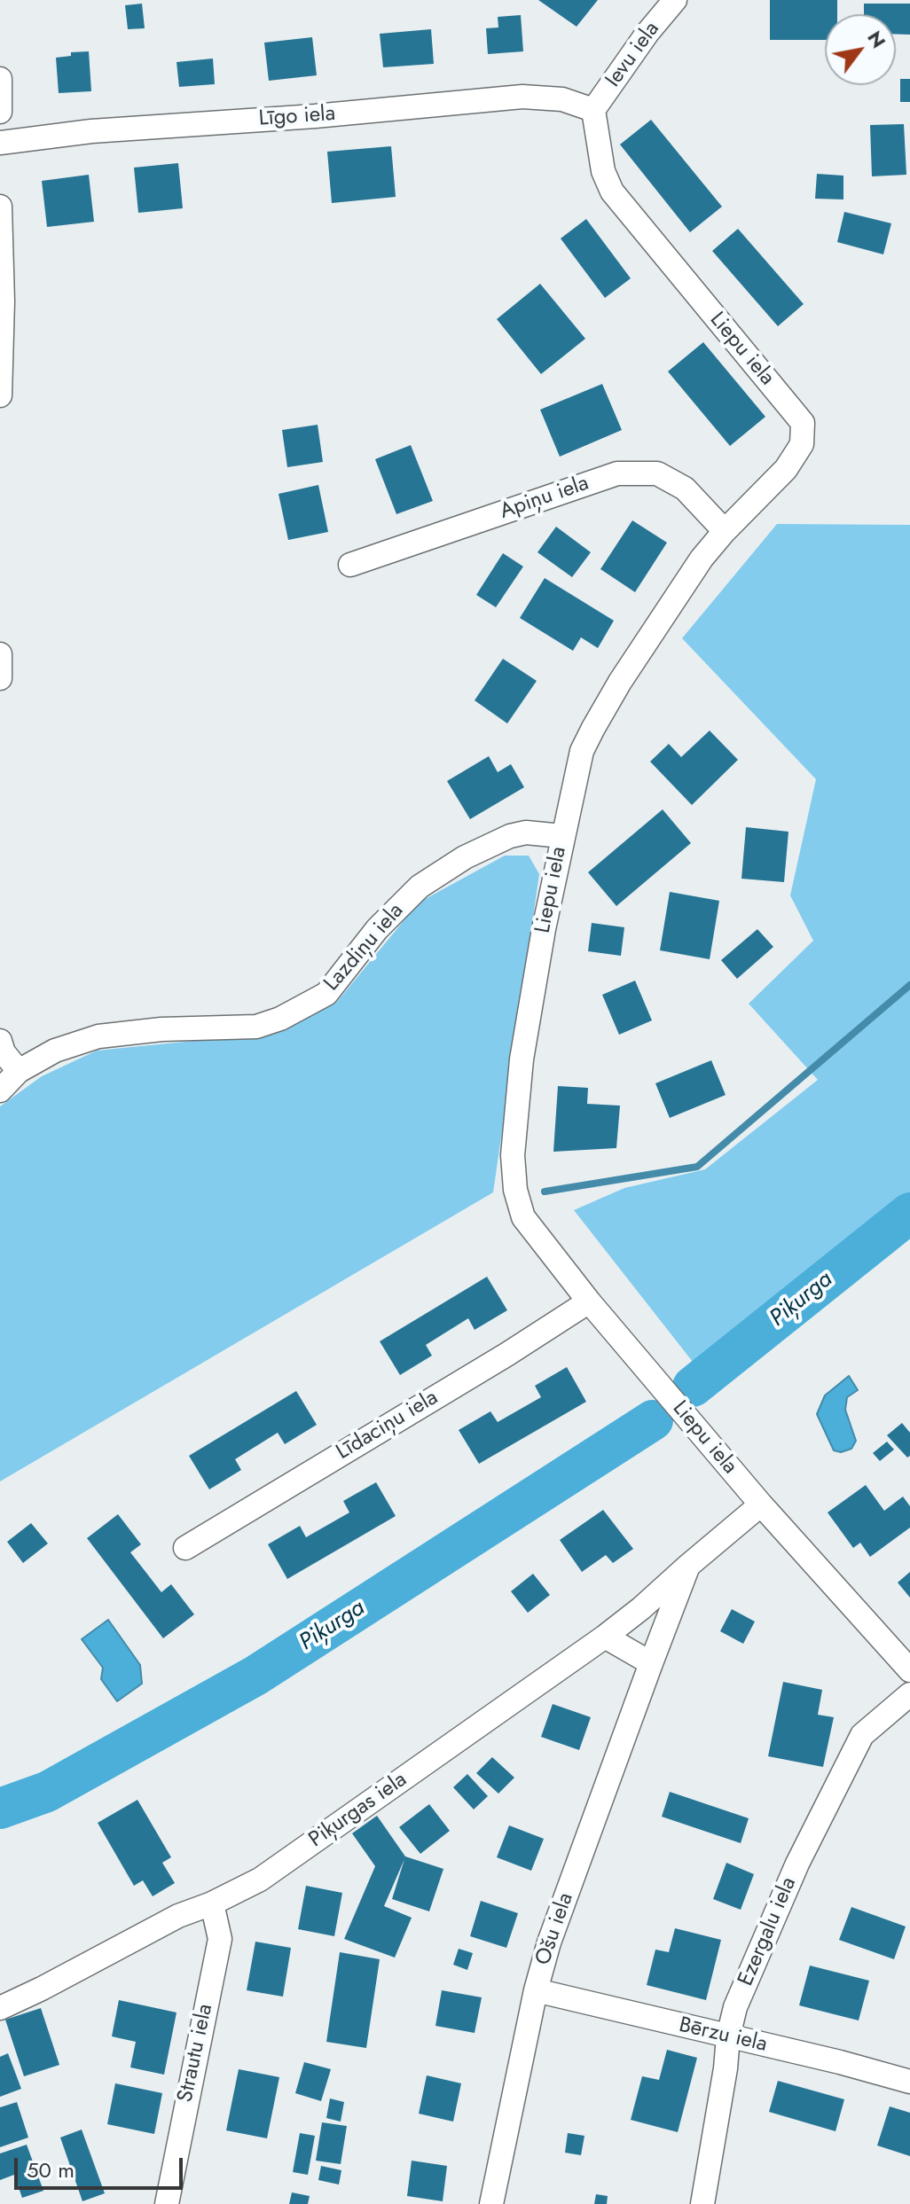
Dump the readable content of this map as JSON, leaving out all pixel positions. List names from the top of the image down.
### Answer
{
  "streets": {
    "street": [
      "Ievu iela",
      "Līgo iela",
      "Liepu iela",
      "Apiņu iela",
      "Lazdiņu iela",
      "Līdaciņu iela",
      "Piķurgas iela",
      "Ošu iela",
      "Ezergalu iela",
      "Bērzu iela",
      "Strautu iela"
    ]
  },
  "crossings": [
    ["Ievu iela", "Līgo iela"],
    ["Ievu iela", "Liepu iela"],
    ["Līgo iela", "Liepu iela"],
    ["Liepu iela", "Apiņu iela"],
    ["Liepu iela", "Lazdiņu iela"],
    ["Liepu iela", "Līdaciņu iela"],
    ["Liepu iela", "Ošu iela"],
    ["Piķurgas iela", "Ošu iela"],
    ["Piķurgas iela", "Strautu iela"],
    ["Ošu iela", "Bērzu iela"],
    ["Ezergalu iela", "Bērzu iela"]
  ],
  "water": ["Piķurga"],
  "scale_bar": "50 m",
  "north": "top right"
}
